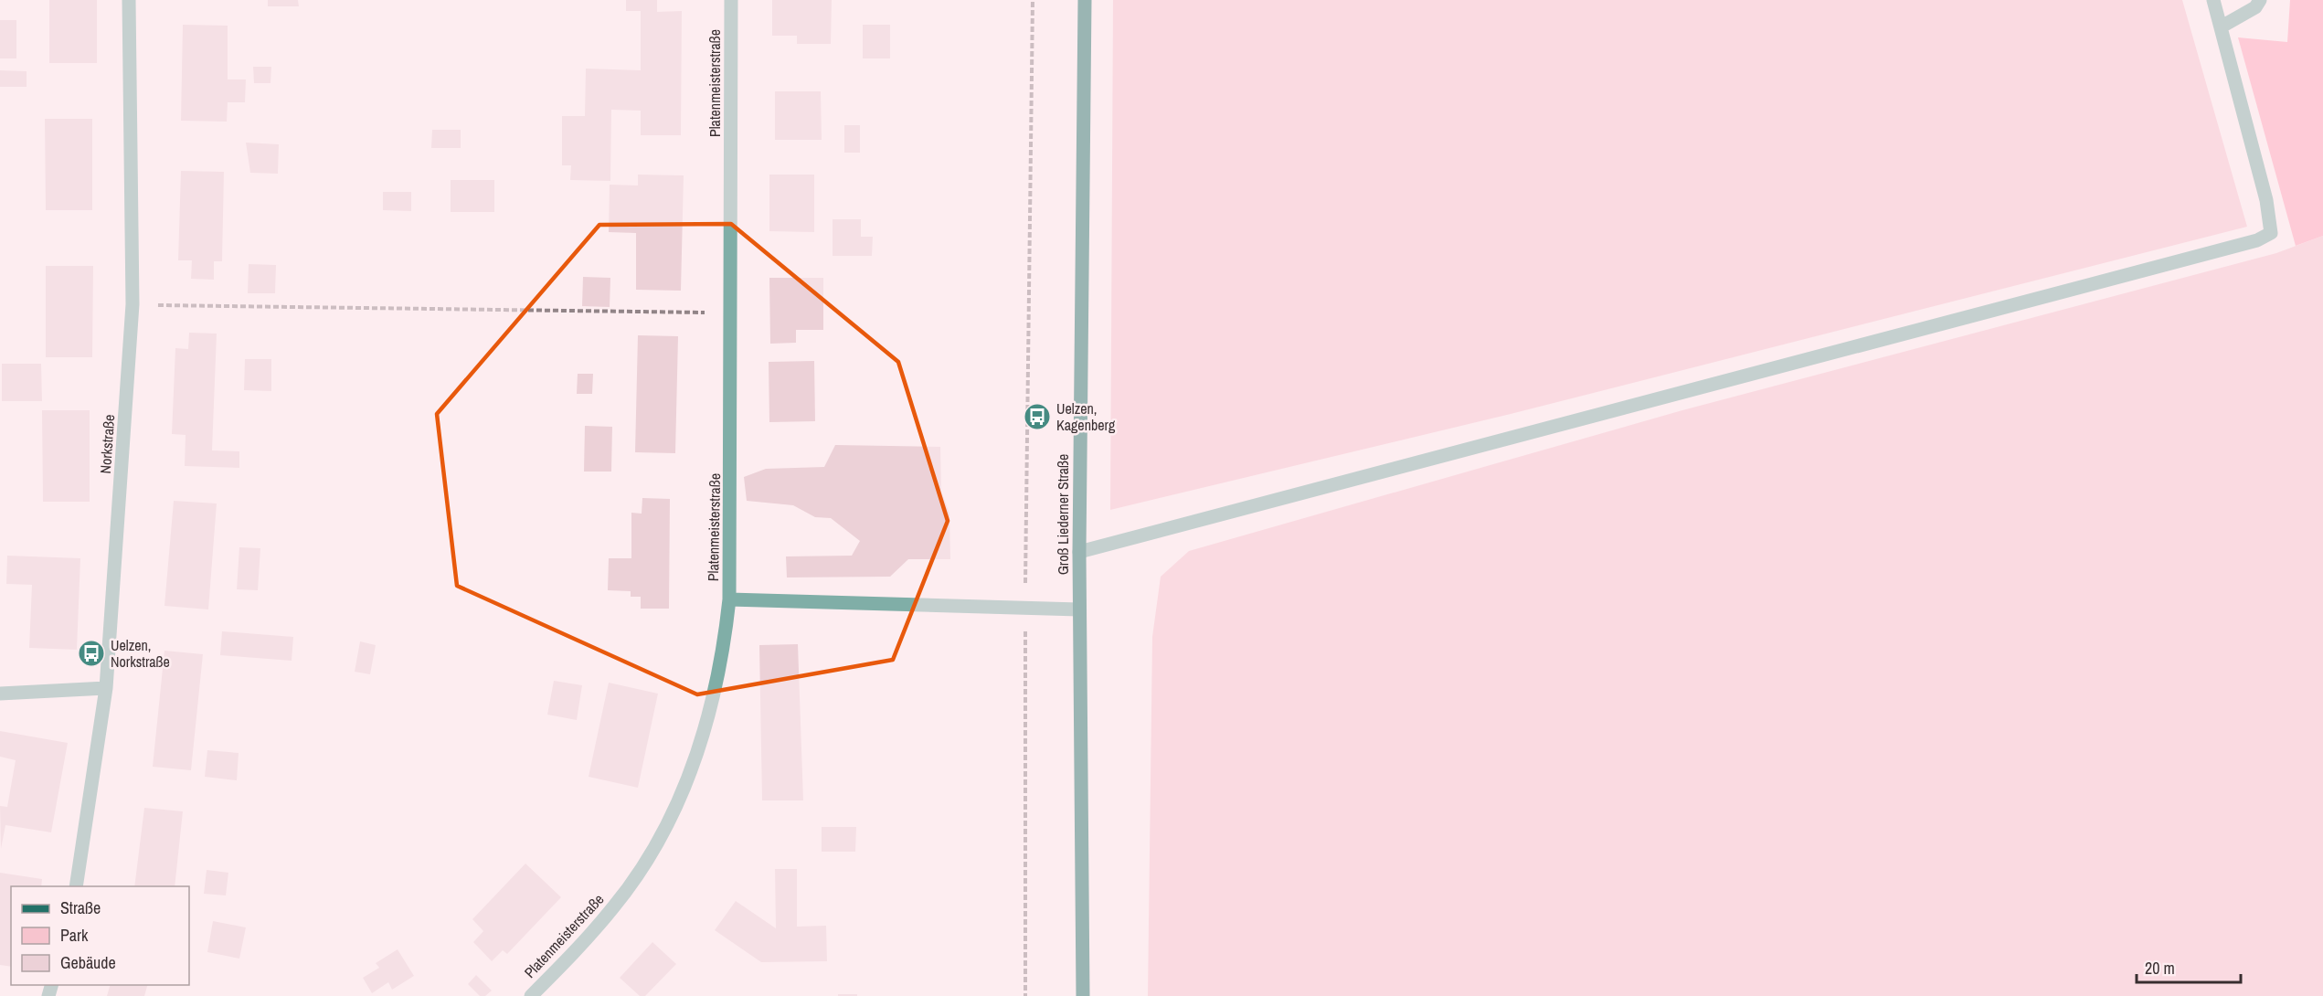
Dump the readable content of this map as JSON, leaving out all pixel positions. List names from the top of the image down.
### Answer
{
  "streets": {
    "main road": ["Groß Liederner Straße"],
    "street": ["Platenmeisterstraße", "Norkstraße"]
  },
  "places": {
    "bus stop": ["Uelzen, Kagenberg", "Uelzen, Norkstraße"]
  },
  "legend": ["Straße", "Park", "Gebäude"],
  "scale_bar": "20 m"
}
